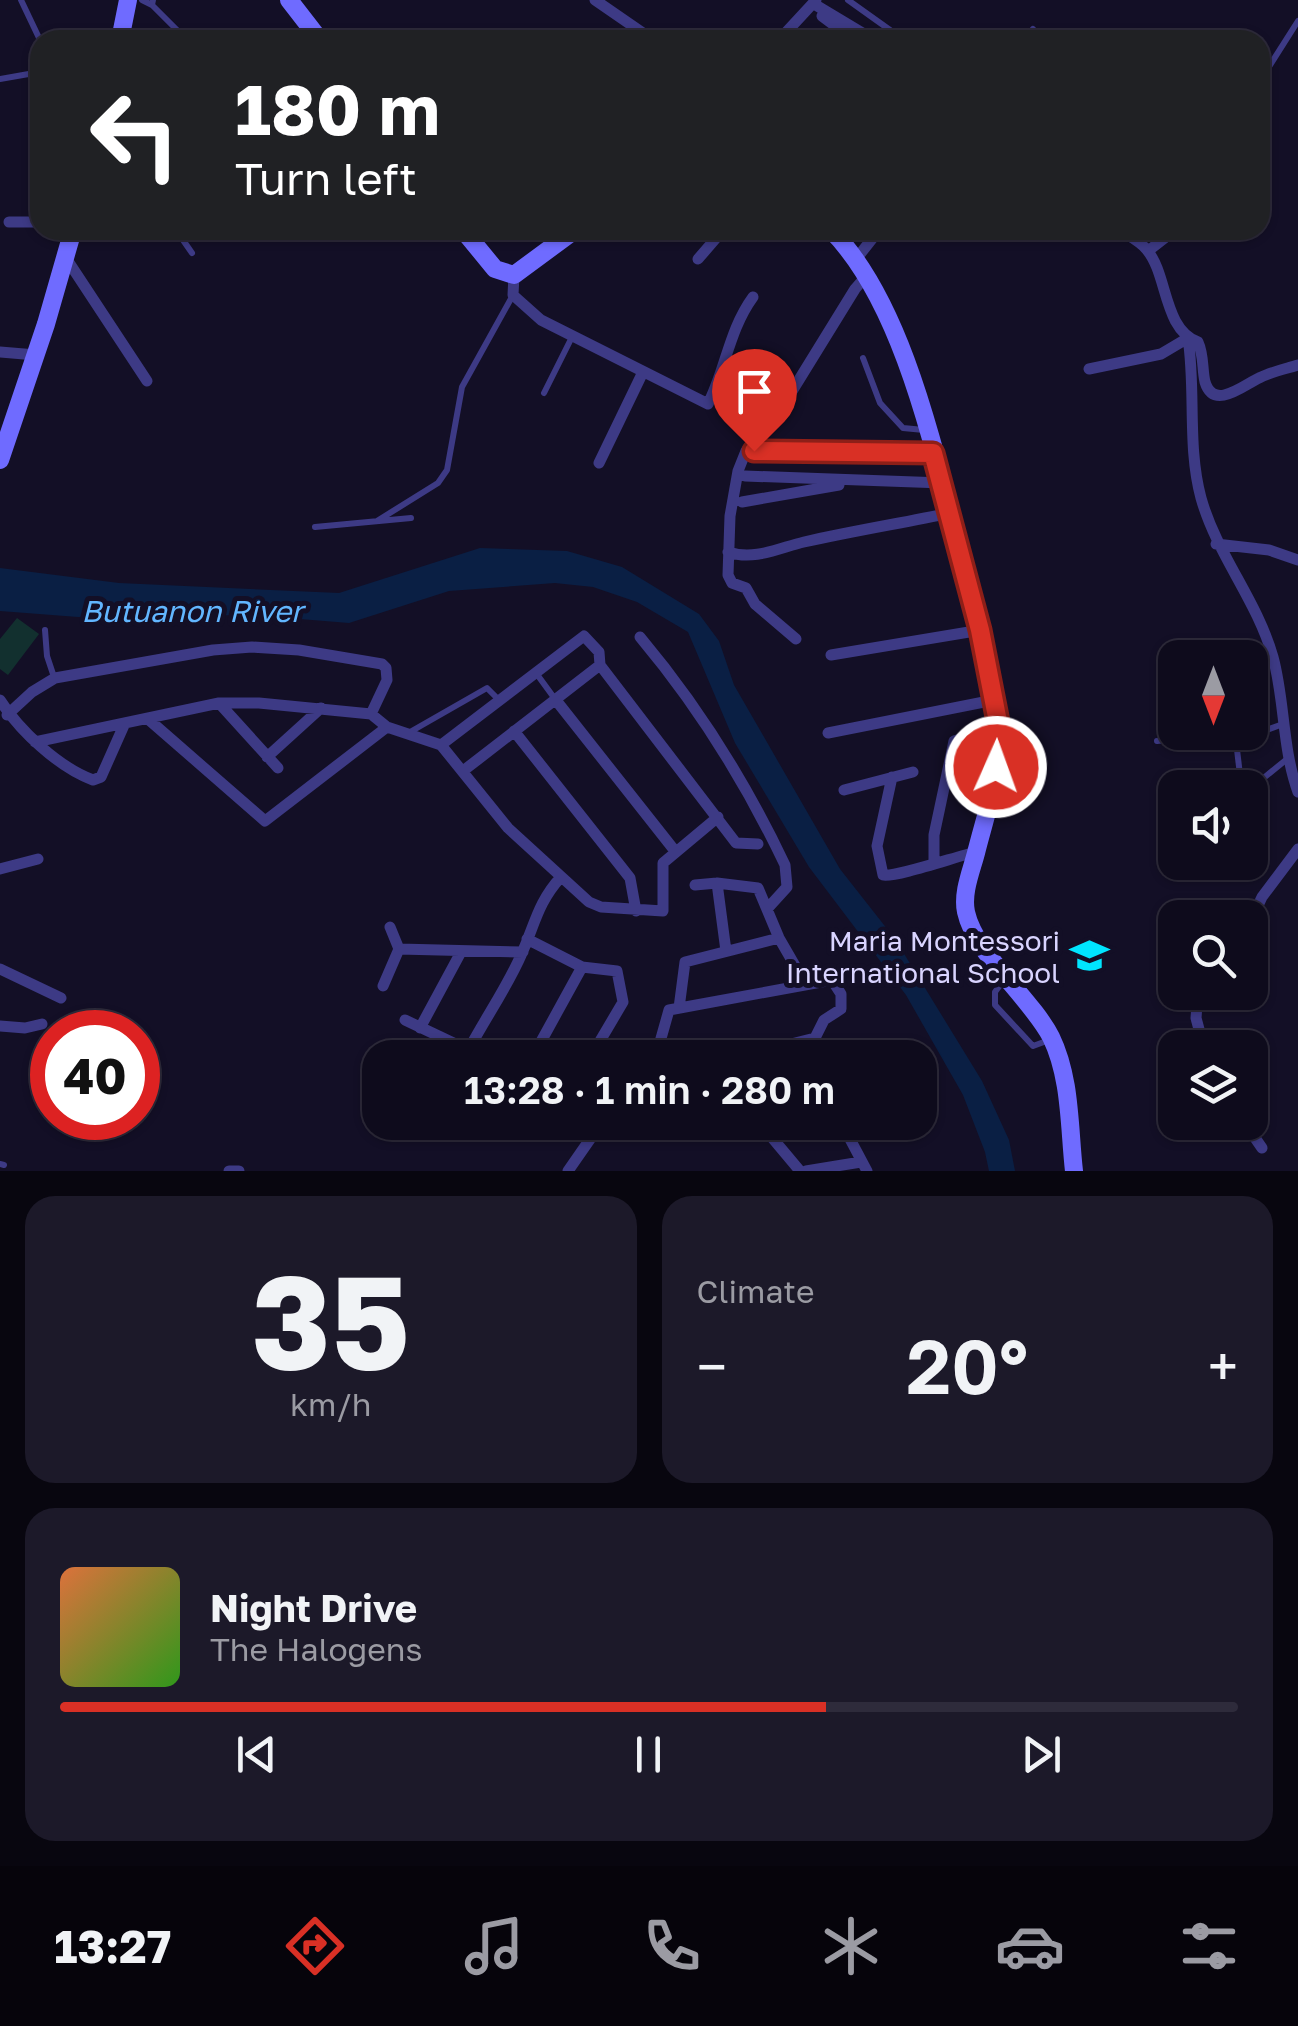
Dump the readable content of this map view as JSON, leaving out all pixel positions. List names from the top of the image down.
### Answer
{
  "water": ["Butuanon River"],
  "places": {
    "school or university": ["Maria Montessori International School"]
  },
  "north": "bottom",
  "page": {
    "turn": ["180 m", "Turn left"],
    "limit": "40",
    "trip": "13:28 · 1 min · 280 m",
    "tile": [
      ["35", "km/h"],
      "Climate"
    ],
    "heat": ["−", "20°", "+"],
    "song": ["Night Drive", "The Halogens"],
    "tabs": "13:27"
  }
}
